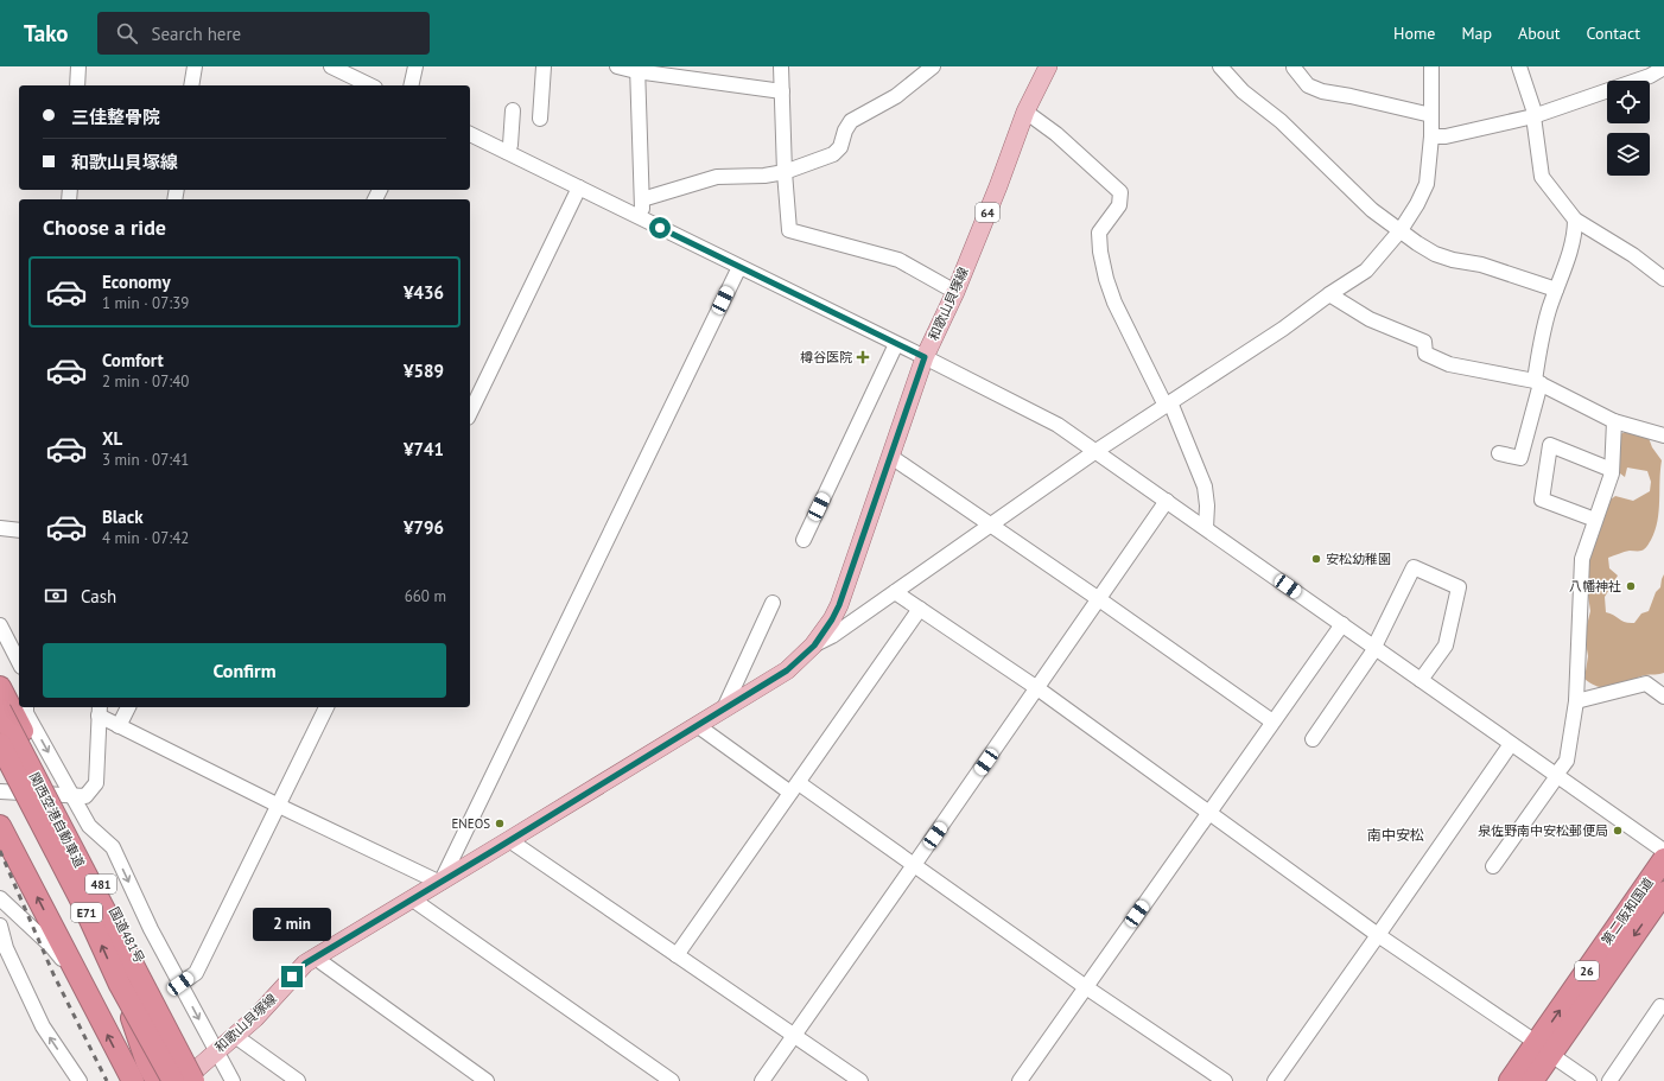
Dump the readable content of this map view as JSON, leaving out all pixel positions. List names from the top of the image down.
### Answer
{
  "streets": {
    "highway": [
      "関西空港自動車道",
      "481",
      "第二阪和国道",
      "E71",
      "国道481号",
      "26"
    ],
    "main road": ["64", "和歌山貝塚線"]
  },
  "crossings": [
    ["和歌山貝塚線", "関西空港自動車道"],
    ["和歌山貝塚線", "国道481号"],
    ["関西空港自動車道", "国道481号"]
  ],
  "districts": ["南中安松"],
  "places": {
    "health": ["樽谷医院"],
    "other": [
      "安松幼稚園",
      "八幡神社",
      "ENEOS",
      "泉佐野南中安松郵便局"
    ]
  },
  "page": {
    "header": "Tako",
    "search": "Search here",
    "nav": [
      "Home",
      "Map",
      "About",
      "Contact"
    ],
    "banner": ["三佳整骨院", "和歌山貝塚線"],
    "heading": "Choose a ride",
    "list": [
      {
        "name": "Economy",
        "note": "1 min · 07:39",
        "value": "¥436"
      },
      {
        "name": "Comfort",
        "note": "2 min · 07:40",
        "value": "¥589"
      },
      {
        "name": "XL",
        "note": "3 min · 07:41",
        "value": "¥741"
      },
      {
        "name": "Black",
        "note": "4 min · 07:42",
        "value": "¥796"
      }
    ],
    "pay": ["Cash", "660 m"],
    "buttons": "Confirm",
    "bubble": "2 min"
  }
}
